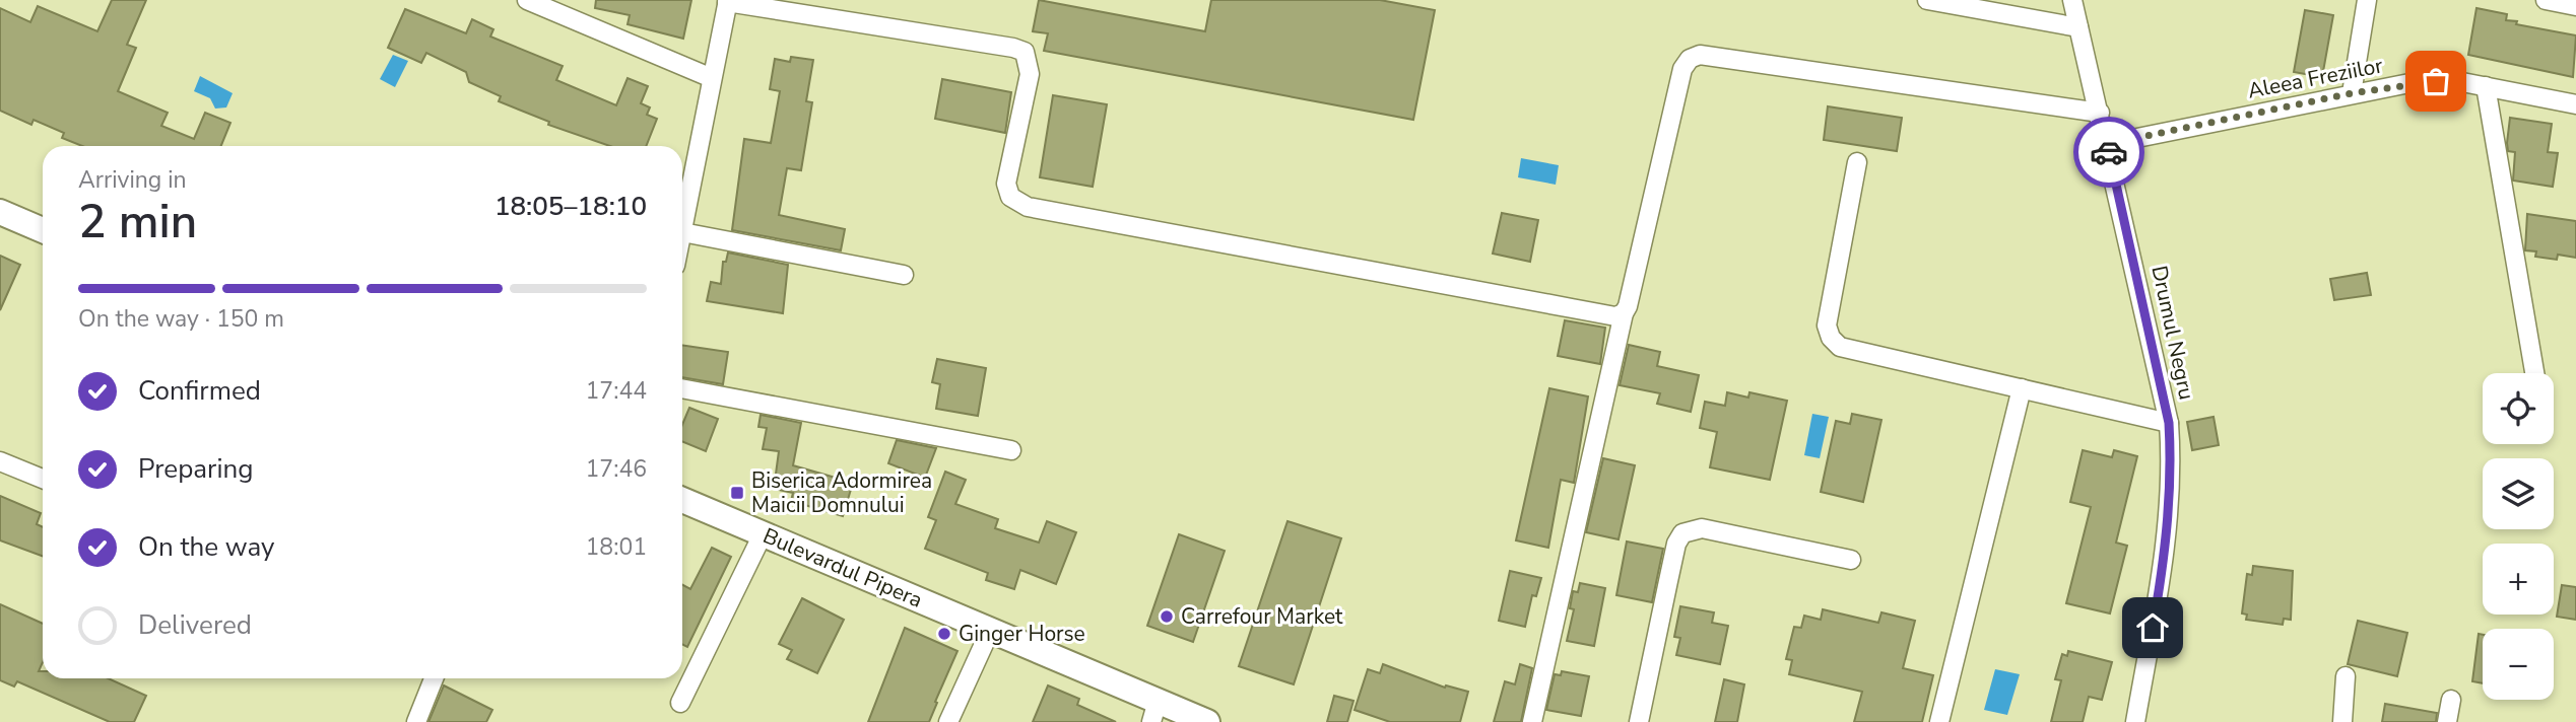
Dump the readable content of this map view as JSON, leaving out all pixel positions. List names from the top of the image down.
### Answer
{
  "streets": {
    "main road": ["Bulevardul Pipera"],
    "street": ["Aleea Freziilor", "Drumul Negru"]
  },
  "crossings": [
    ["Aleea Freziilor", "Drumul Negru"]
  ],
  "places": {
    "transit": ["Biserica Adormirea Maicii Domnului"],
    "other": ["Carrefour Market", "Ginger Horse"]
  },
  "page": {
    "heading": ["2 min", "Arriving in", "18:05–18:10"],
    "bar": "On the way · 150 m",
    "list": [
      ["Confirmed", "17:44"],
      ["Preparing", "17:46"],
      ["On the way", "18:01"],
      "Delivered"
    ],
    "map_buttons": ["+", "−"]
  }
}
